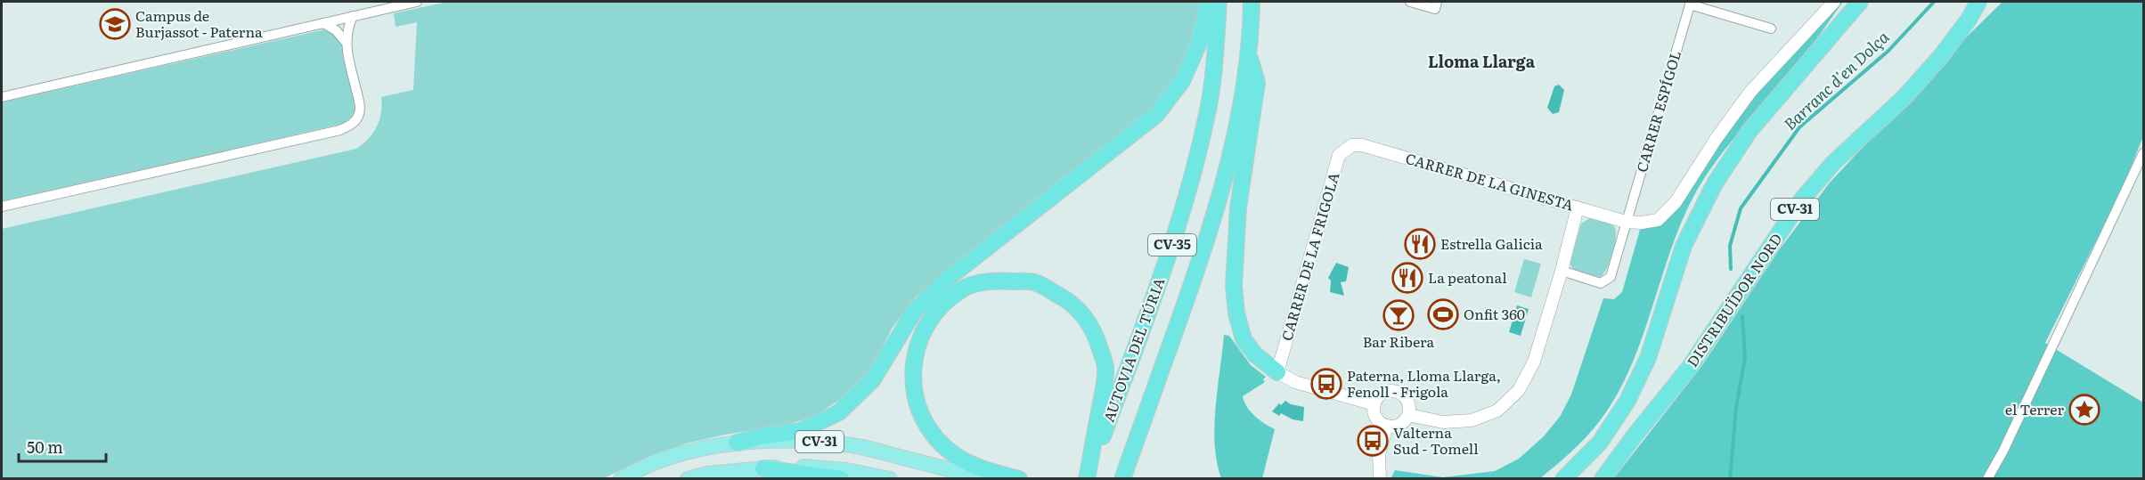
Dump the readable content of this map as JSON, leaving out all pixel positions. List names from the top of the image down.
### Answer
{
  "streets": {
    "highway": [
      "CV-31",
      "CV-35",
      "DISTRIBUÏDOR NORD",
      "AUTOVIA DEL TÚRIA"
    ],
    "street": ["CARRER ESPÍGOL", "CARRER DE LA GINESTA", "CARRER DE LA FRIGOLA"]
  },
  "crossings": [
    ["CARRER ESPÍGOL", "CARRER DE LA GINESTA"],
    ["CARRER DE LA GINESTA", "CARRER DE LA FRIGOLA"]
  ],
  "districts": ["Lloma Llarga"],
  "water": ["Barranc d'en Dolça"],
  "places": {
    "school or university": ["Campus de Burjassot - Paterna"],
    "restaurant": ["Estrella Galicia", "La peatonal"],
    "sports": ["Onfit 360"],
    "bar": ["Bar Ribera"],
    "bus stop": ["Paterna, Lloma Llarga, Fenoll - Frigola", "Valterna Sud - Tomell"],
    "place": ["el Terrer"]
  },
  "scale_bar": "50 m"
}
